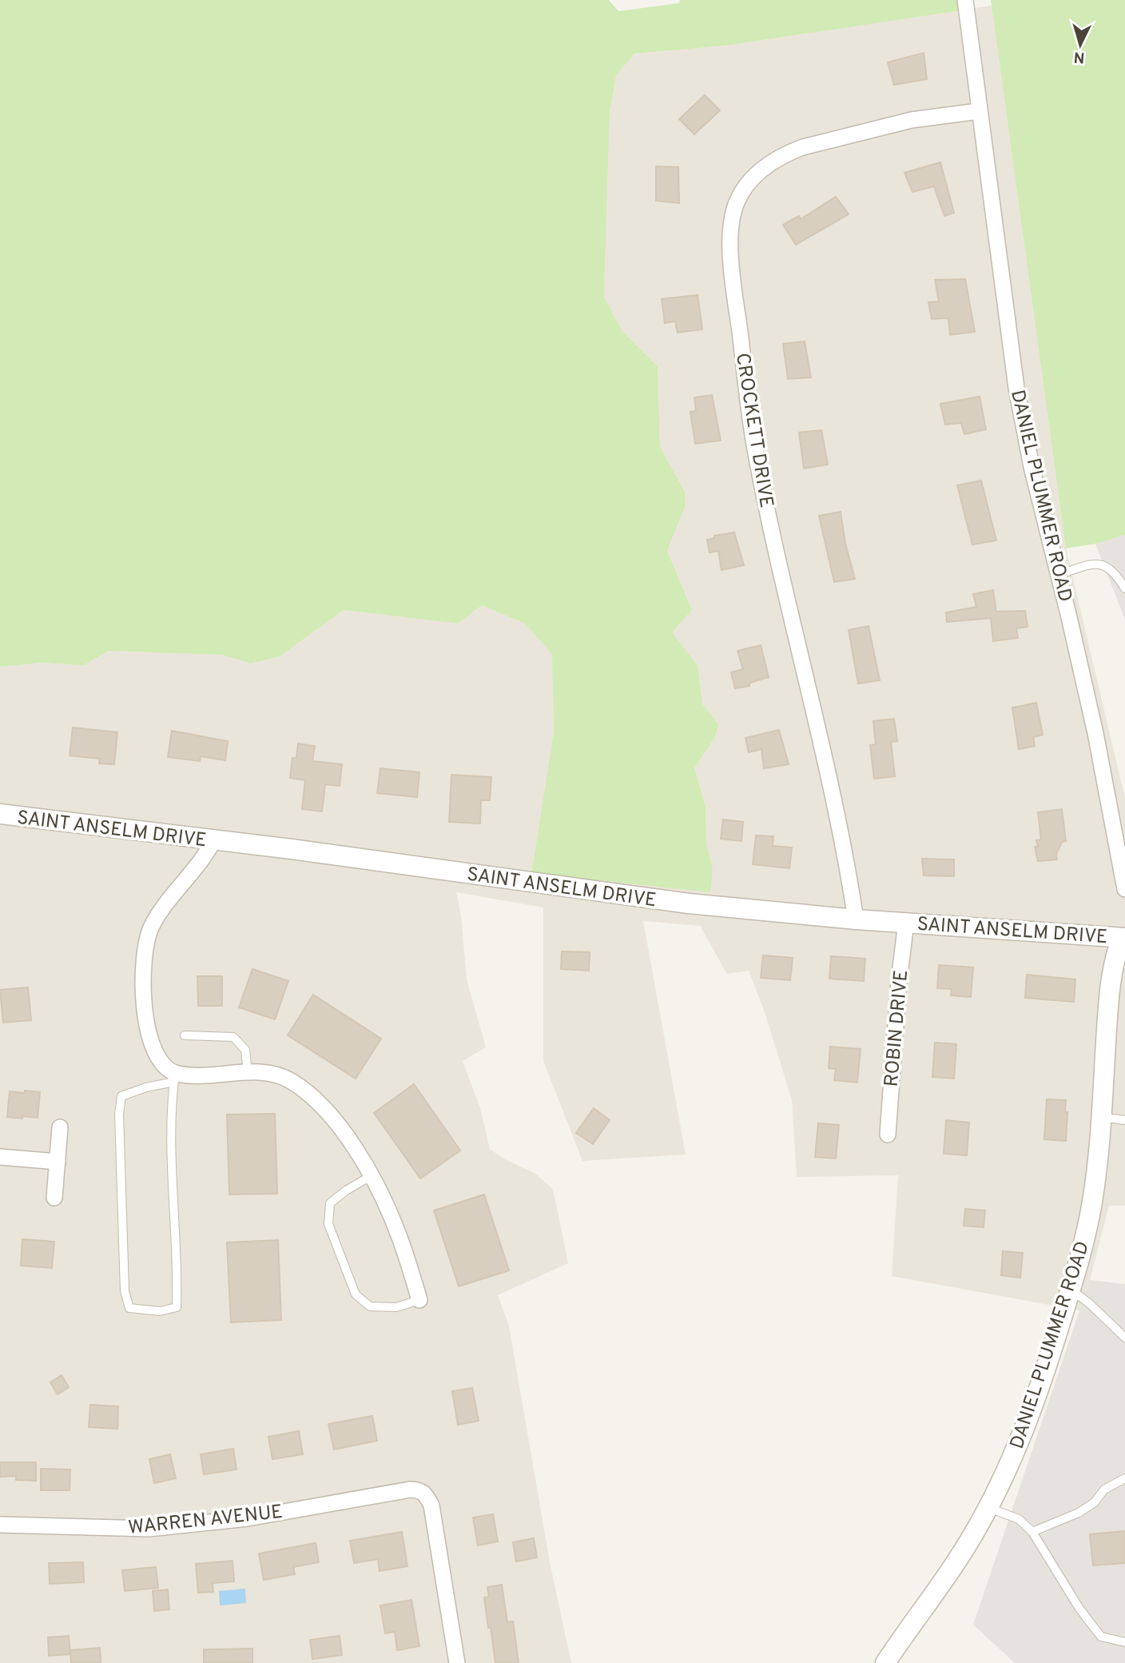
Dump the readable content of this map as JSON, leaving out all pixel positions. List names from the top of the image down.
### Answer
{
  "streets": {
    "street": [
      "CROCKETT DRIVE",
      "DANIEL PLUMMER ROAD",
      "SAINT ANSELM DRIVE",
      "ROBIN DRIVE",
      "WARREN AVENUE"
    ]
  },
  "crossings": [
    ["CROCKETT DRIVE", "DANIEL PLUMMER ROAD"],
    ["CROCKETT DRIVE", "SAINT ANSELM DRIVE"],
    ["DANIEL PLUMMER ROAD", "SAINT ANSELM DRIVE"],
    ["SAINT ANSELM DRIVE", "ROBIN DRIVE"]
  ],
  "north": "bottom"
}
